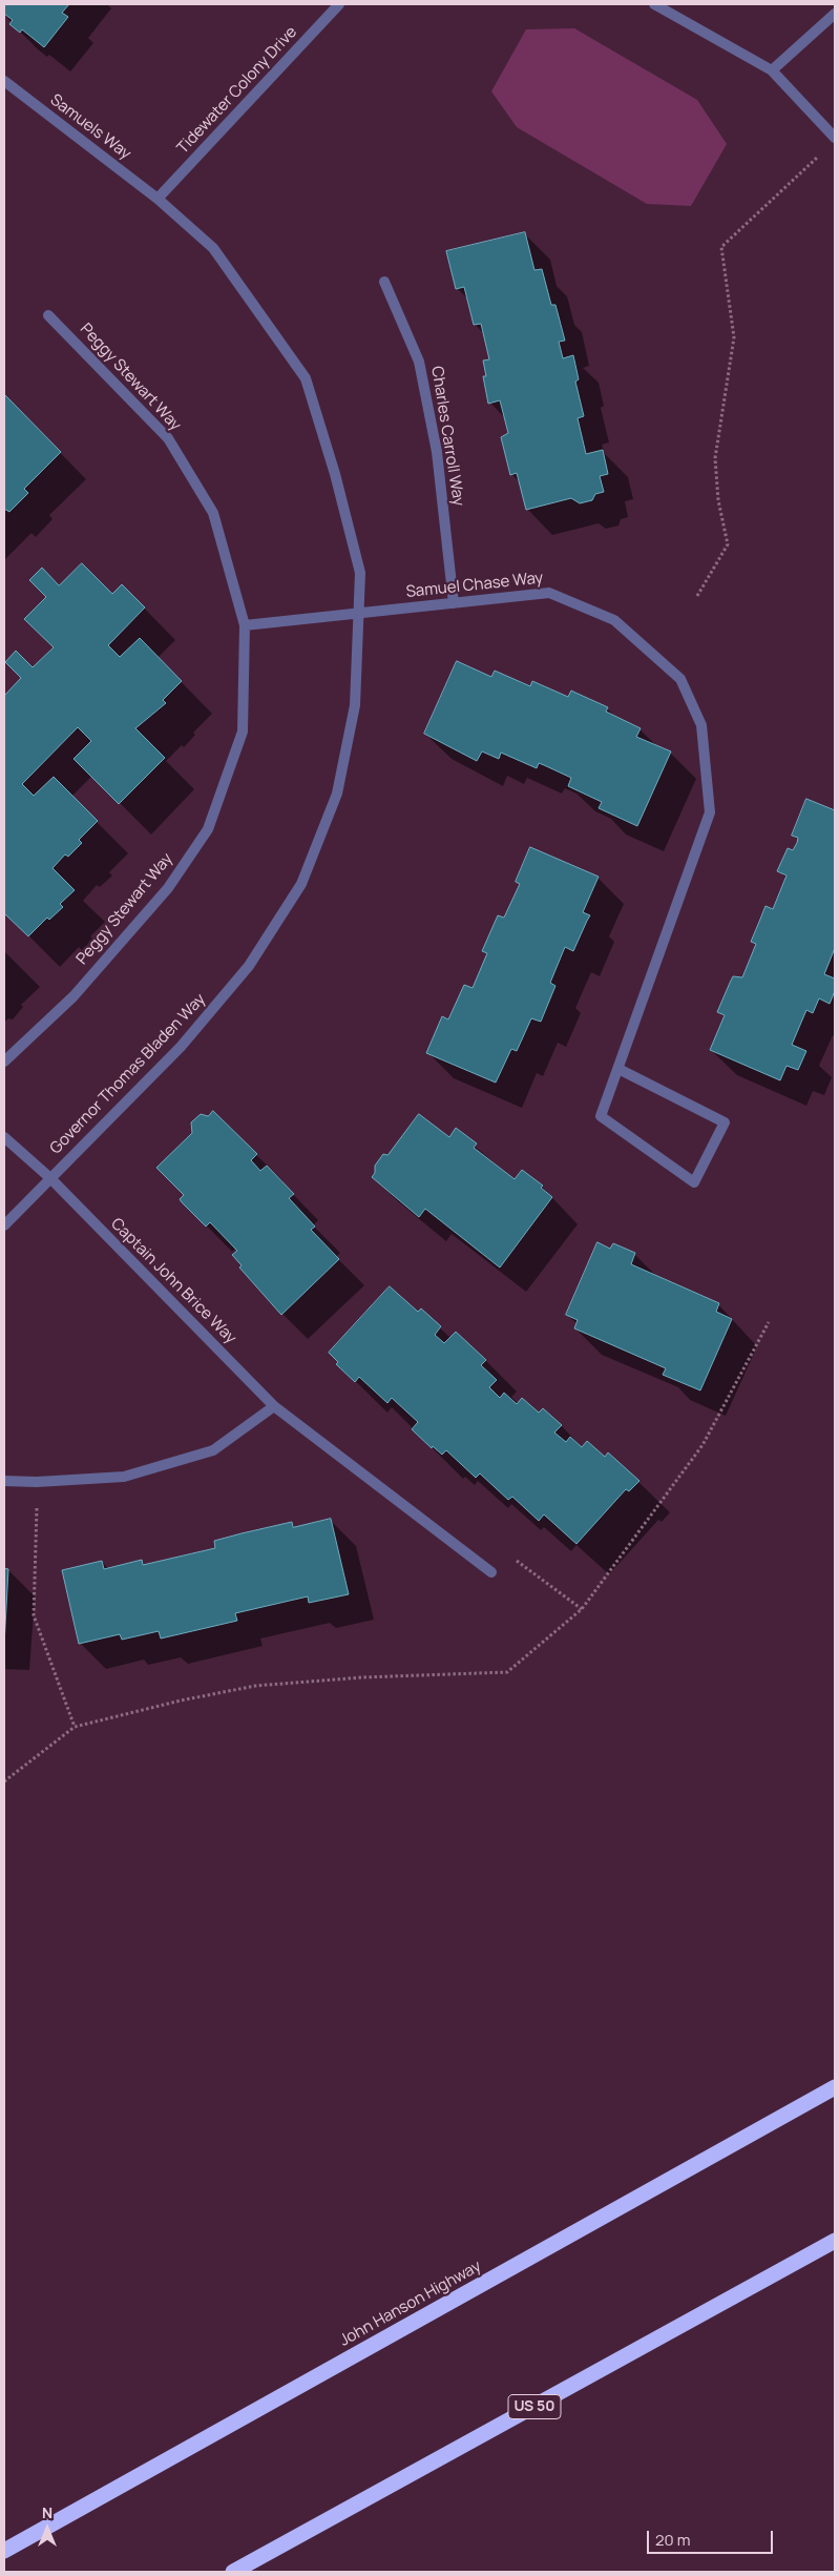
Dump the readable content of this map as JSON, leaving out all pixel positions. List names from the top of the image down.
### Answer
{
  "streets": {
    "highway": ["John Hanson Highway", "US 50"],
    "street": [
      "Tidewater Colony Drive",
      "Samuels Way",
      "Peggy Stewart Way",
      "Charles Carroll Way",
      "Samuel Chase Way",
      "Governor Thomas Bladen Way",
      "Captain John Brice Way"
    ]
  },
  "crossings": [
    ["Tidewater Colony Drive", "Samuels Way"],
    ["Tidewater Colony Drive", "Governor Thomas Bladen Way"],
    ["Samuels Way", "Governor Thomas Bladen Way"],
    ["Peggy Stewart Way", "Samuel Chase Way"],
    ["Charles Carroll Way", "Samuel Chase Way"],
    ["Samuel Chase Way", "Governor Thomas Bladen Way"],
    ["Governor Thomas Bladen Way", "Captain John Brice Way"]
  ],
  "scale_bar": "20 m",
  "north": "top"
}
